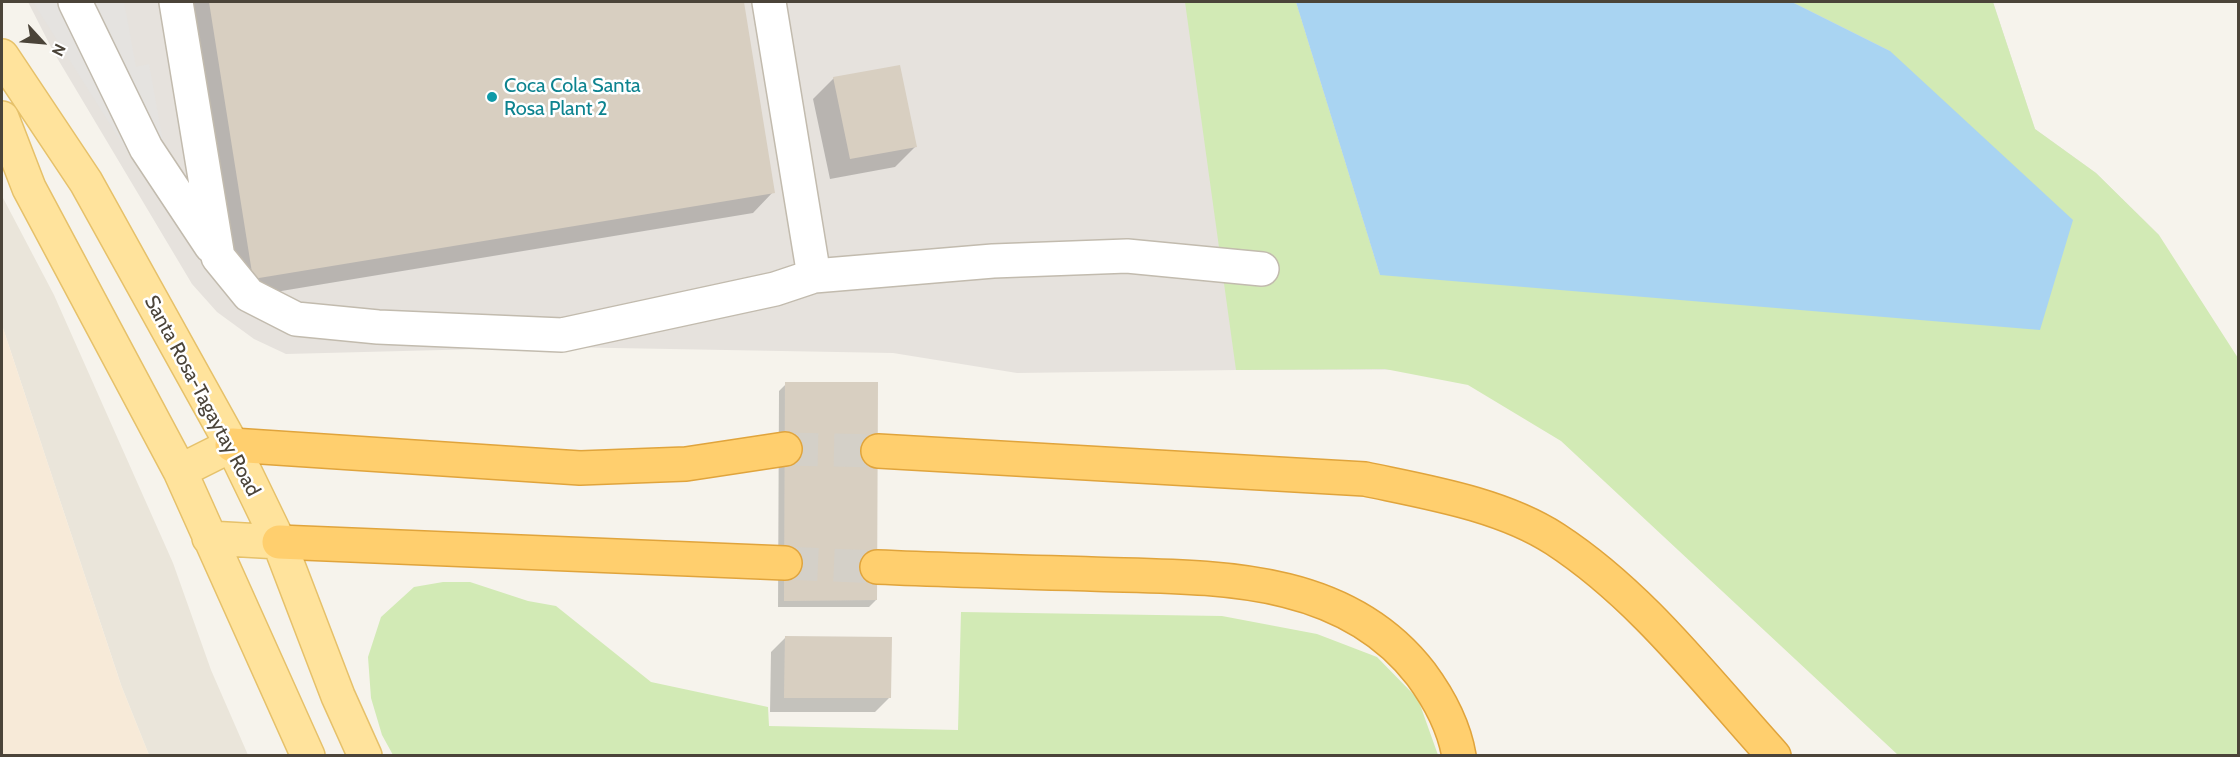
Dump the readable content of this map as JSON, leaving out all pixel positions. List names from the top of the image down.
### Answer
{
  "streets": {
    "main road": ["Santa Rosa-Tagaytay Road"]
  },
  "places": ["Coca Cola Santa Rosa Plant 2"],
  "north": "bottom right"
}
